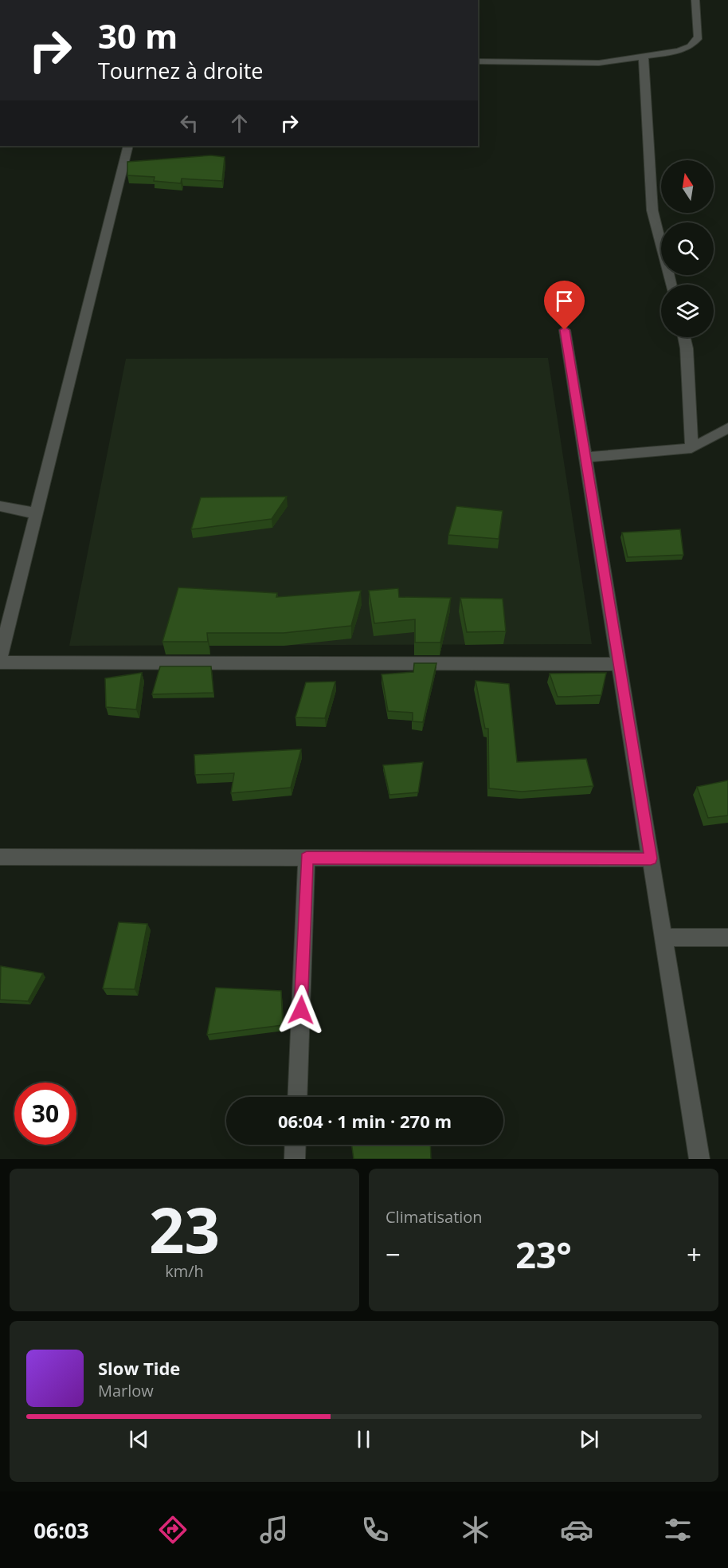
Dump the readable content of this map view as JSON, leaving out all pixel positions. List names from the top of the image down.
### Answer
{
  "north": "top",
  "page": {
    "turn": ["30 m", "Tournez à droite"],
    "limit": "30",
    "trip": "06:04 · 1 min · 270 m",
    "tile": [
      ["23", "km/h"],
      "Climatisation"
    ],
    "heat": ["−", "23°", "+"],
    "song": ["Slow Tide", "Marlow"],
    "tabs": "06:03"
  }
}
